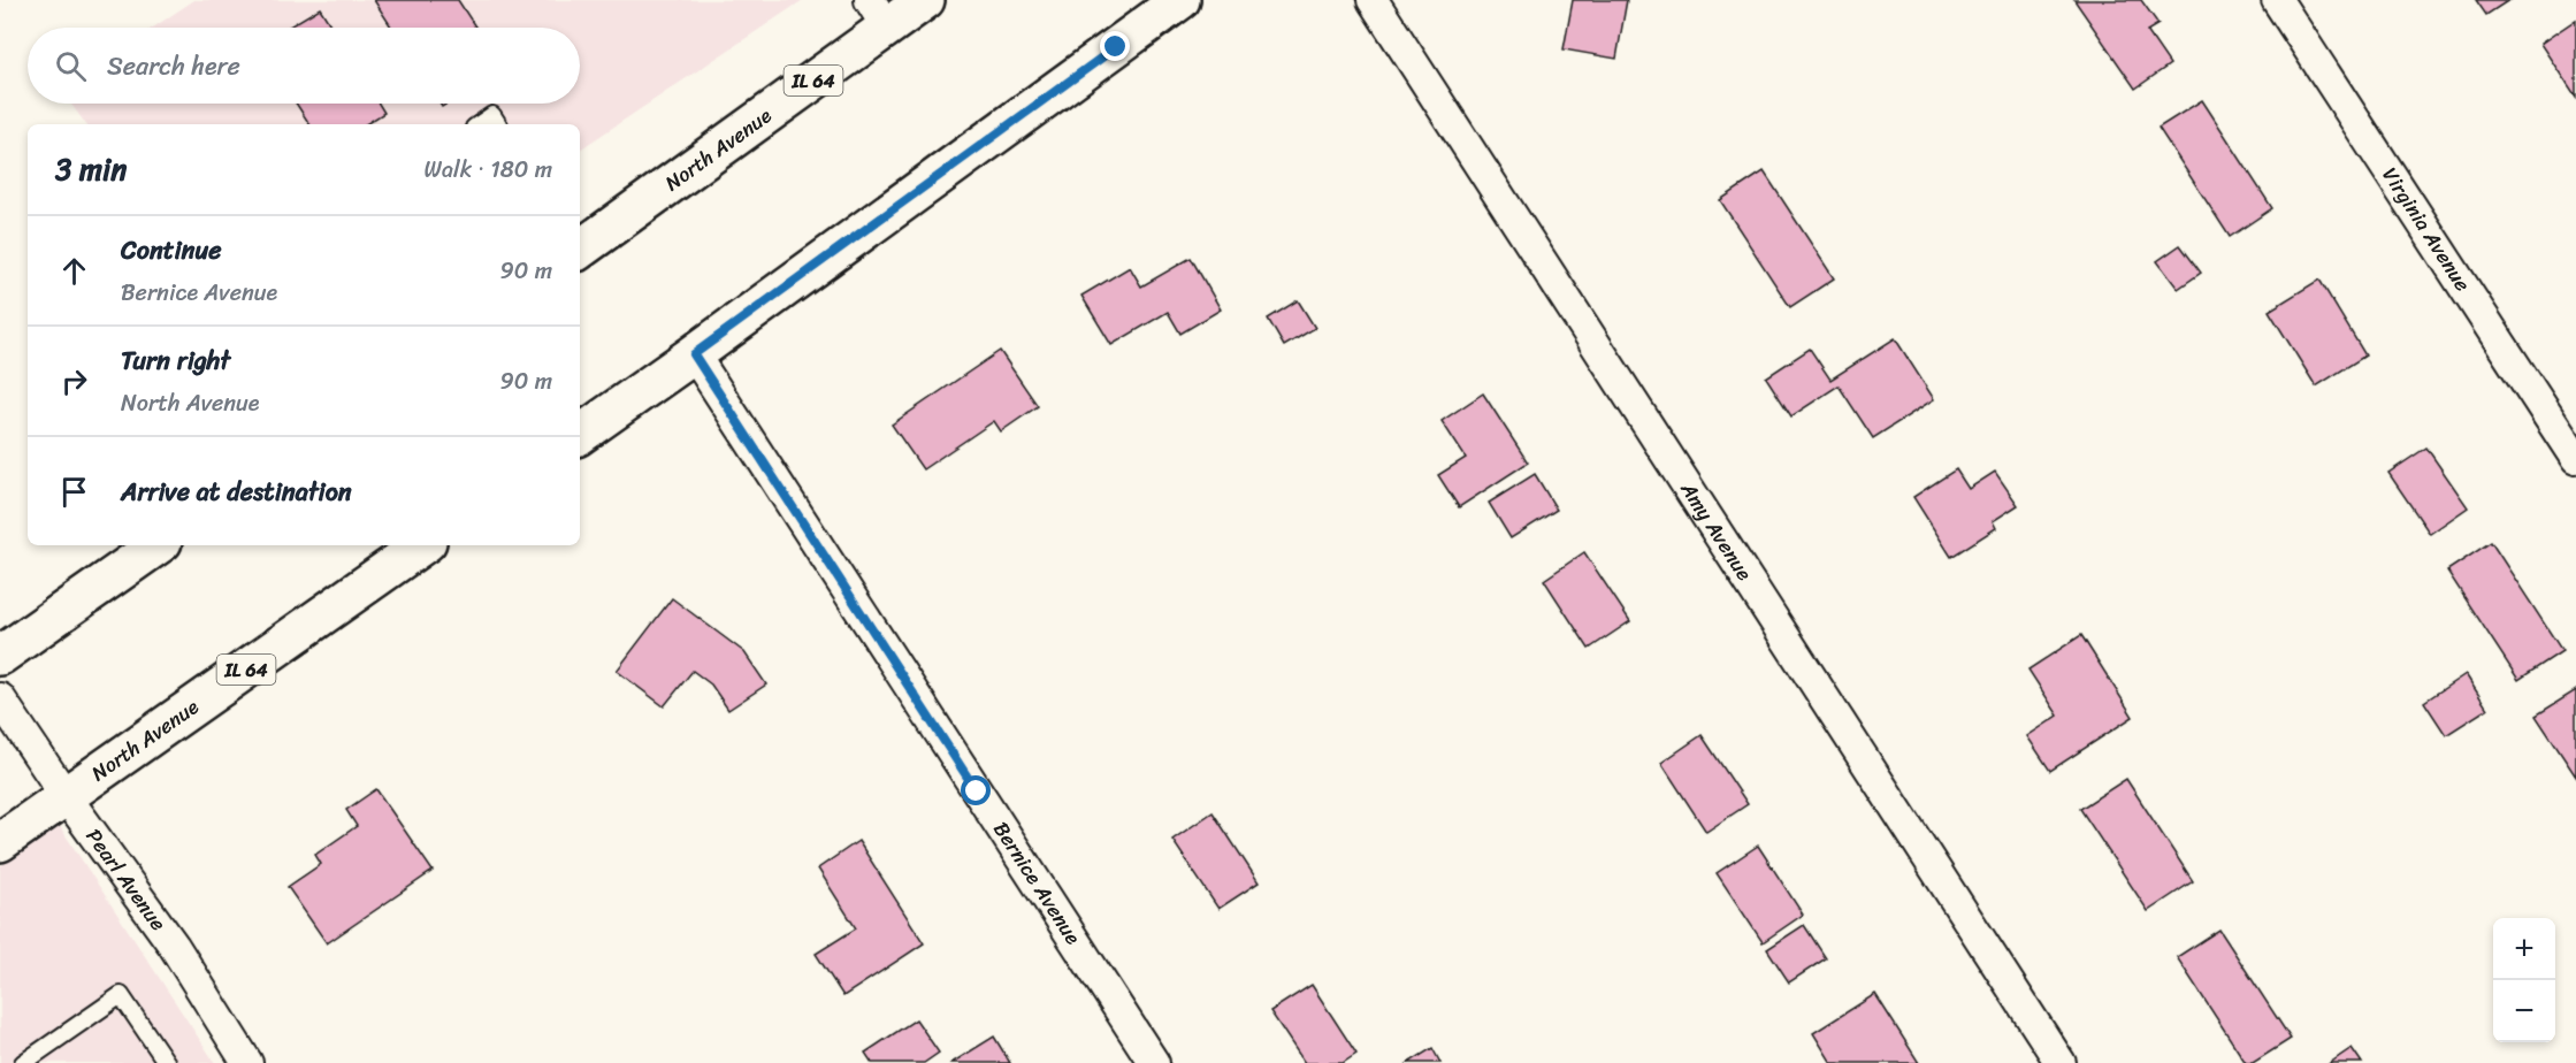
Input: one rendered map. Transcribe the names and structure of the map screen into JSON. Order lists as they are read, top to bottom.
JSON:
{
  "streets": {
    "main road": ["IL 64", "North Avenue"],
    "street": [
      "Virginia Avenue",
      "Amy Avenue",
      "Pearl Avenue",
      "Bernice Avenue"
    ]
  },
  "crossings": [
    ["North Avenue", "Pearl Avenue"]
  ],
  "page": {
    "search": "Search here",
    "heading": ["3 min", "Walk · 180 m"],
    "list": [
      ["Continue", "Bernice Avenue", "90 m"],
      ["Turn right", "North Avenue", "90 m"],
      "Arrive at destination"
    ],
    "map_buttons": ["+", "−"]
  }
}
